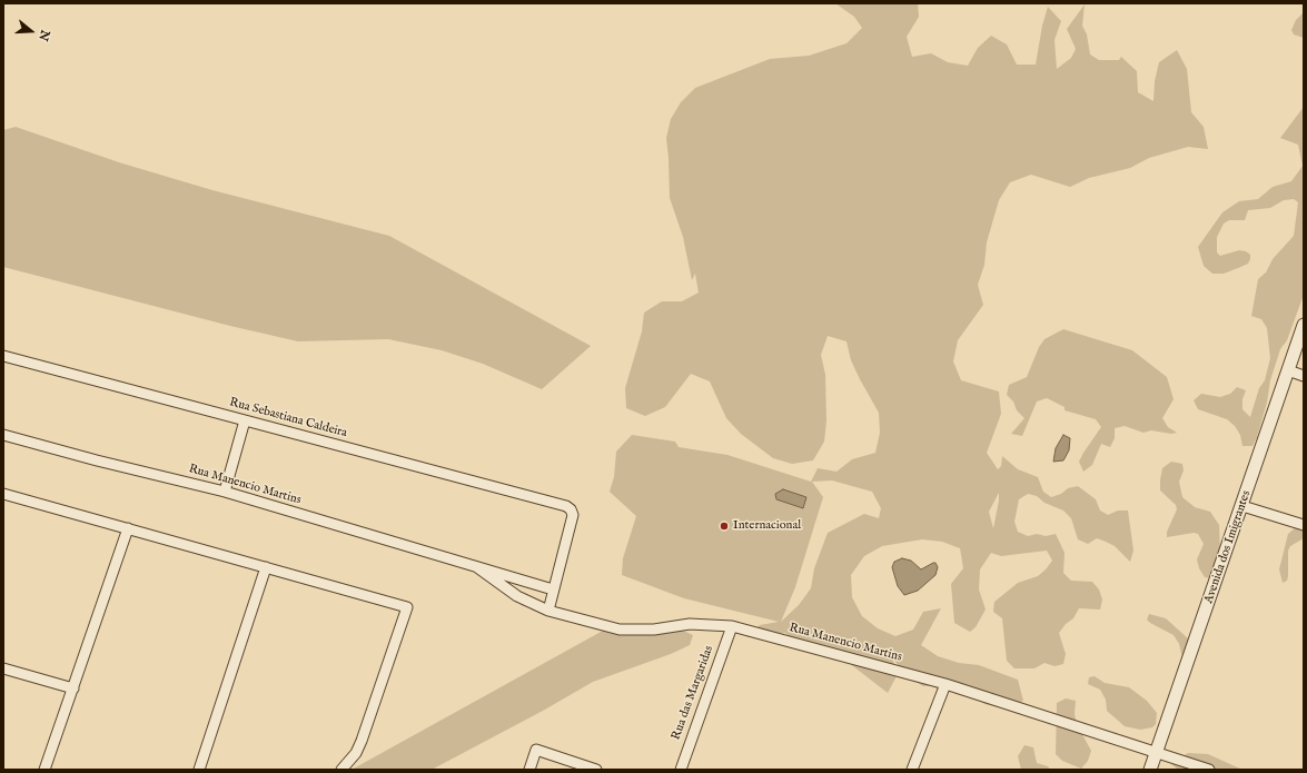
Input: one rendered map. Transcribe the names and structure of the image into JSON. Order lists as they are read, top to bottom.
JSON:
{
  "streets": {
    "street": [
      "Rua Sebastiana Caldeira",
      "Rua Manencio Martins",
      "Avenida dos Imigrantes",
      "Rua das Margaridas"
    ]
  },
  "crossings": [
    ["Rua Sebastiana Caldeira", "Rua Manencio Martins"],
    ["Rua Manencio Martins", "Avenida dos Imigrantes"],
    ["Rua Manencio Martins", "Rua das Margaridas"]
  ],
  "places": ["Internacional"],
  "north": "right"
}
